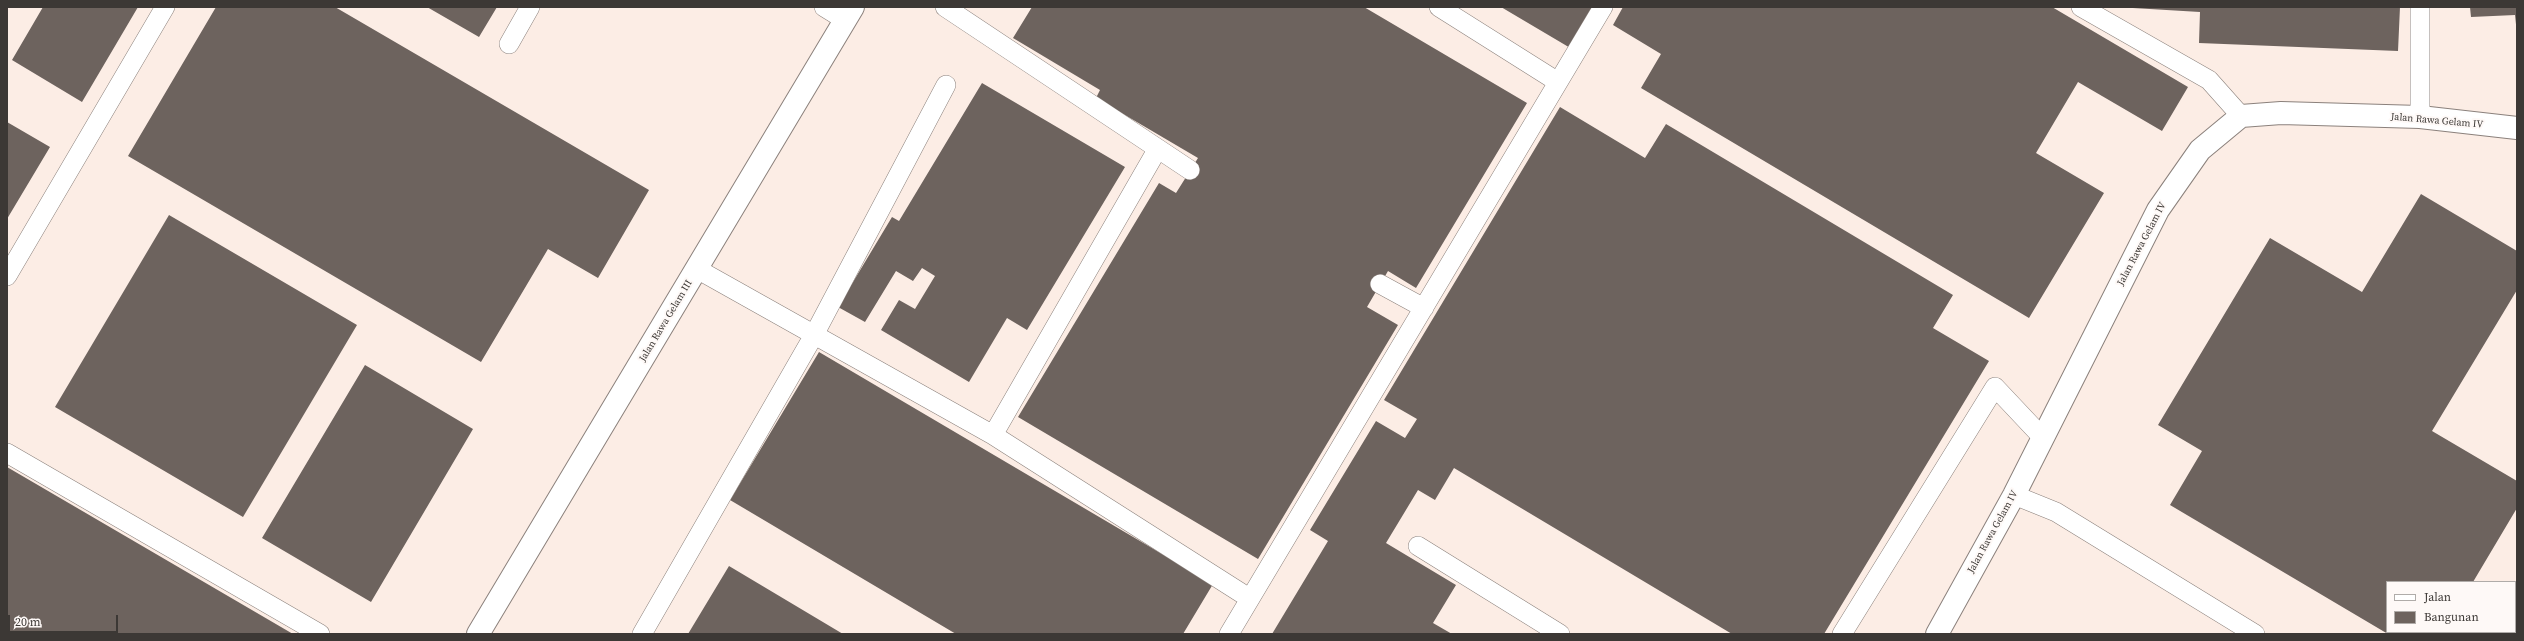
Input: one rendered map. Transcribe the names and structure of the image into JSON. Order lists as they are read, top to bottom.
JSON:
{
  "streets": {
    "street": ["Jalan Rawa Gelam IV", "Jalan Rawa Gelam III"]
  },
  "legend": ["Jalan", "Bangunan"],
  "scale_bar": "20 m"
}
